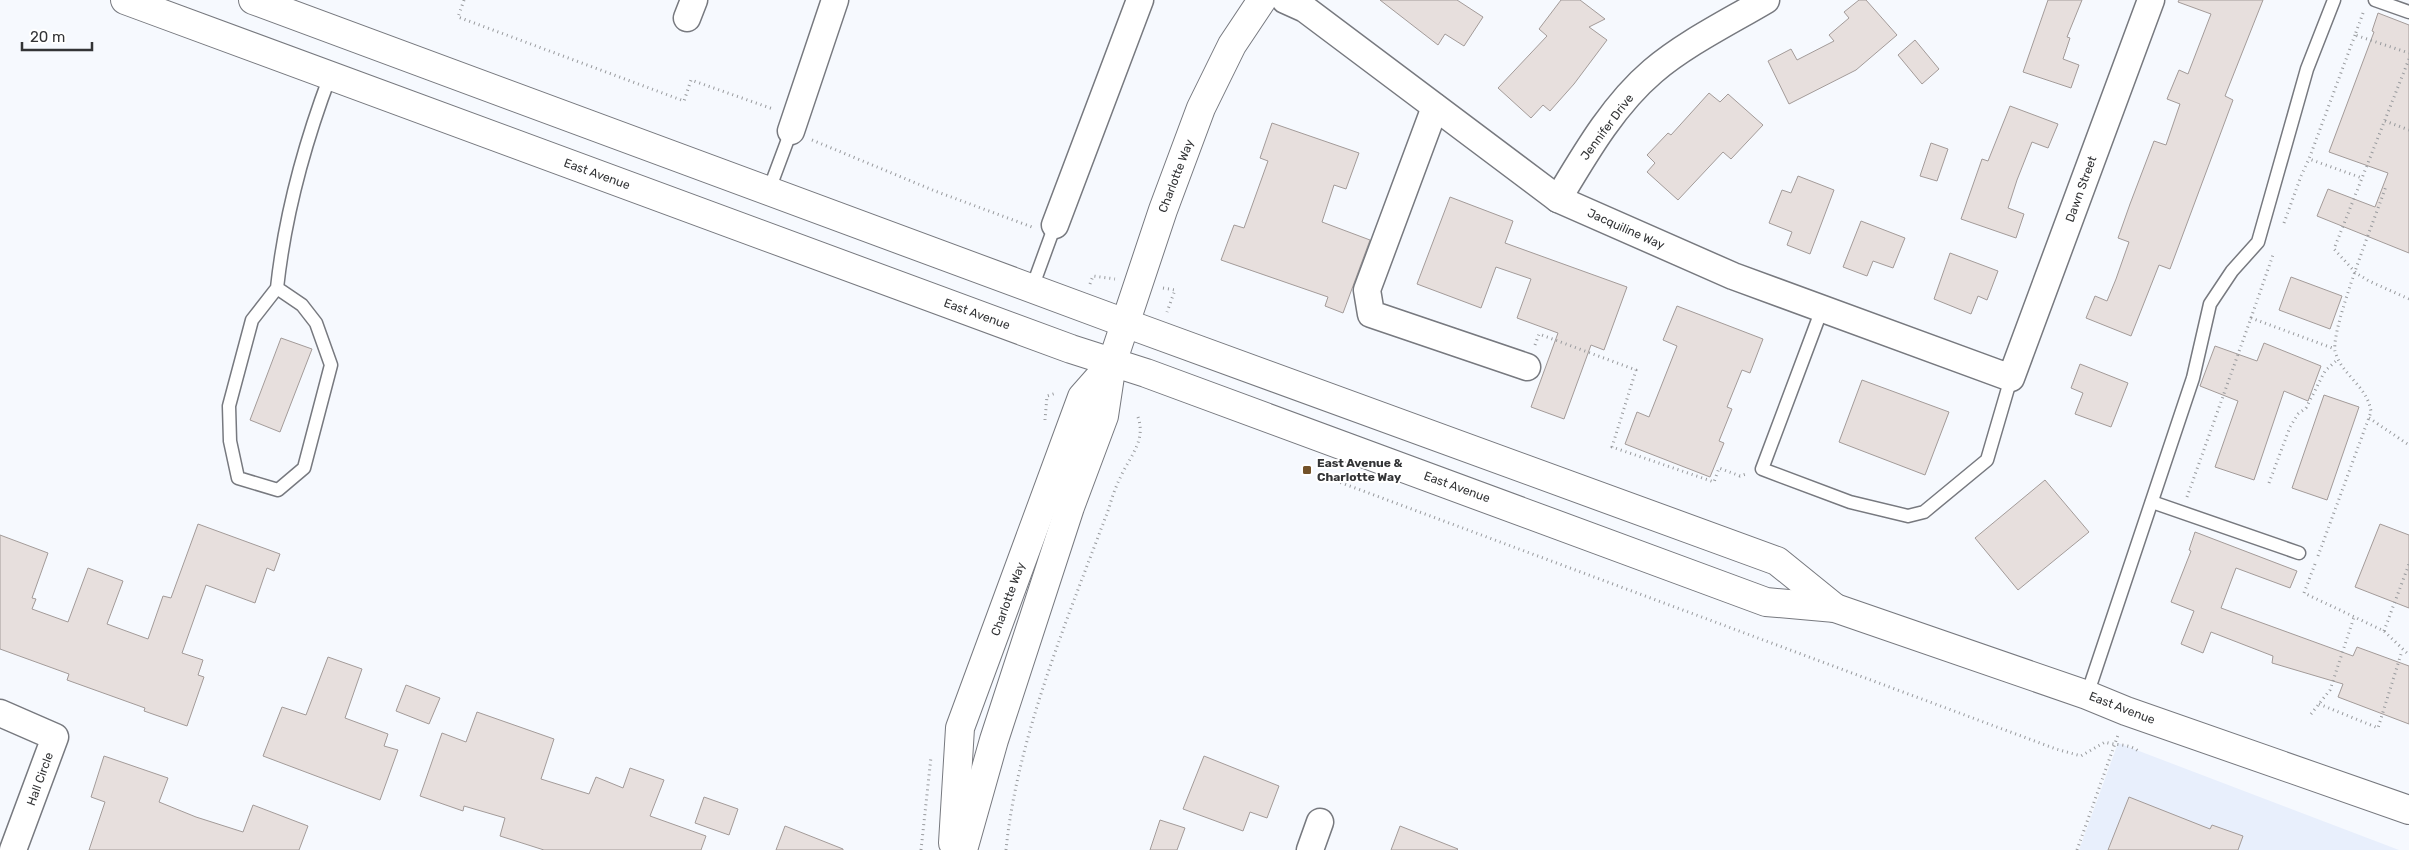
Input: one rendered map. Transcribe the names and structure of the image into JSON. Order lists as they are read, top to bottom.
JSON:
{
  "streets": {
    "main road": ["East Avenue", "Charlotte Way"],
    "street": [
      "Jennifer Drive",
      "Dawn Street",
      "Jacquiline Way",
      "Hall Circle"
    ]
  },
  "crossings": [
    ["Jennifer Drive", "Jacquiline Way"],
    ["East Avenue", "Charlotte Way"],
    ["Dawn Street", "Jacquiline Way"]
  ],
  "places": {
    "transit": ["East Avenue & Charlotte Way"]
  },
  "scale_bar": "20 m"
}
